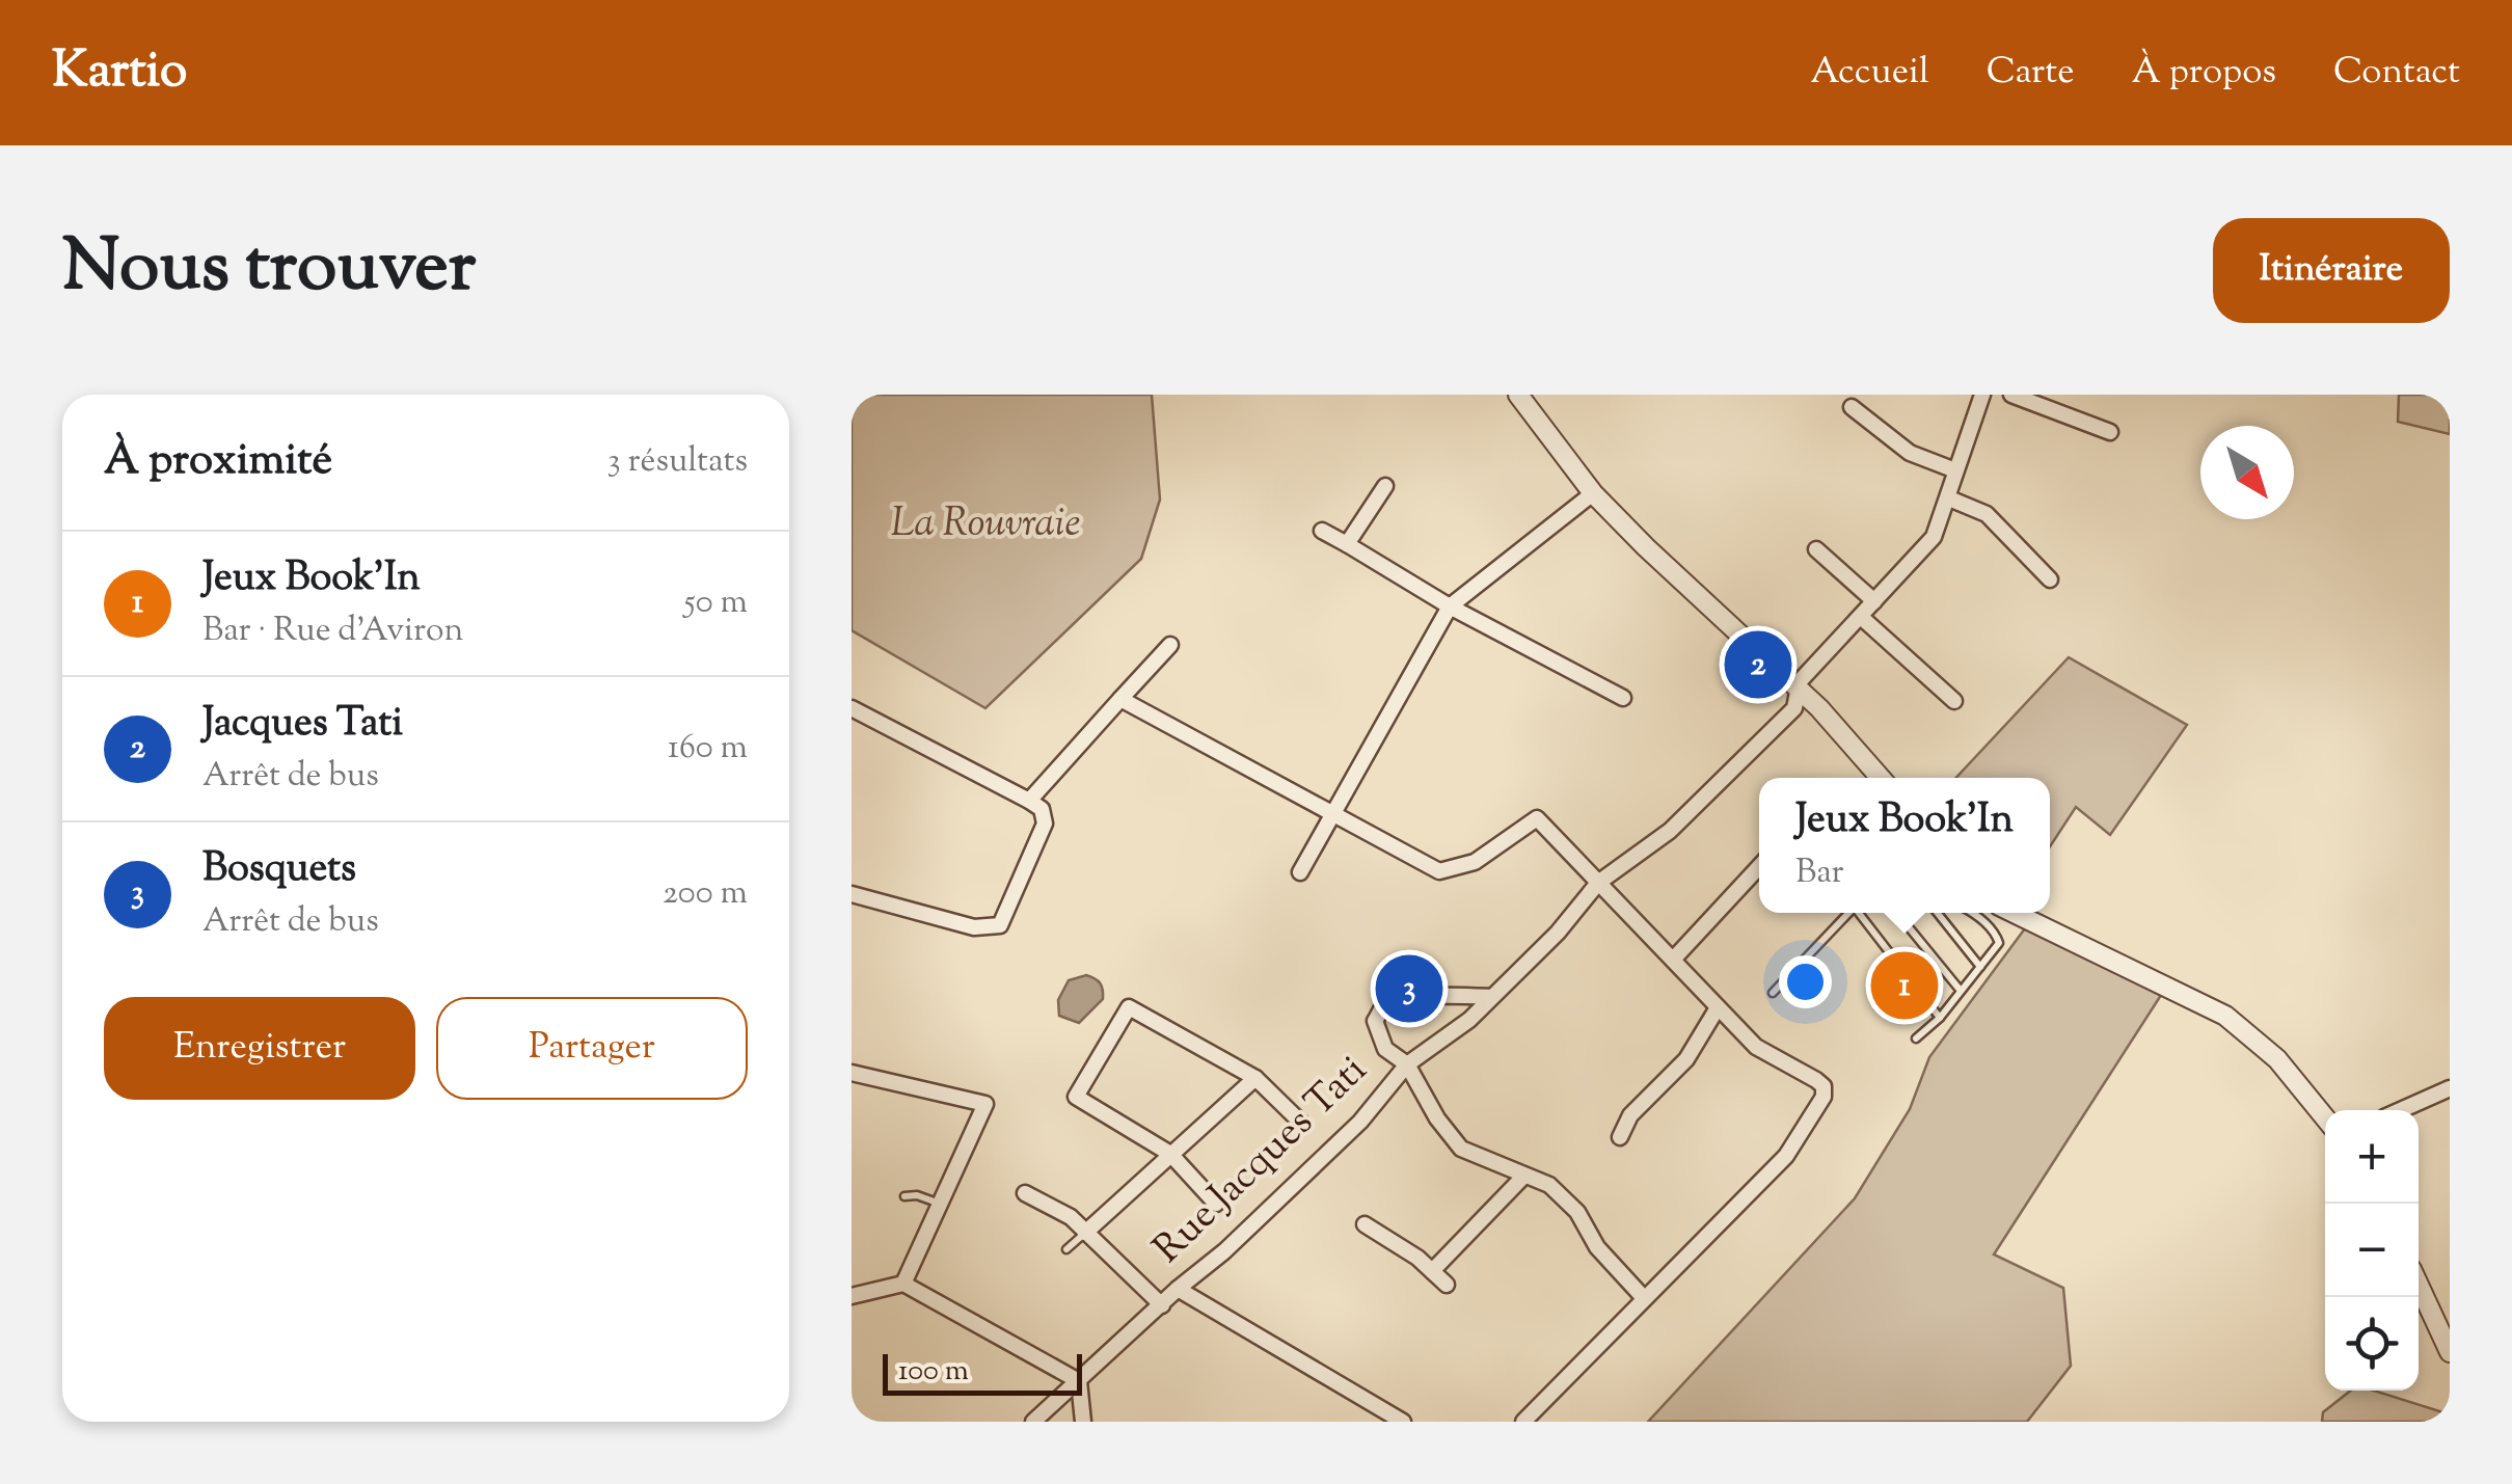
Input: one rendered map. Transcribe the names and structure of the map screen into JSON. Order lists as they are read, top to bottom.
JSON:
{
  "streets": {
    "street": ["Rue Jacques Tati"]
  },
  "parks": ["La Rouvraie"],
  "scale_bar": "100 m",
  "north": "bottom right",
  "page": {
    "header": "Kartio",
    "nav": [
      "Accueil",
      "Carte",
      "À propos",
      "Contact"
    ],
    "title": "Nous trouver",
    "buttons": [
      "Itinéraire",
      ["Enregistrer", "Partager"]
    ],
    "heading": ["À proximité", "3 résultats"],
    "list": [
      {
        "mark": "1",
        "name": "Jeux Book'In",
        "note": "Bar · Rue d'Aviron",
        "value": "50 m"
      },
      {
        "mark": "2",
        "name": "Jacques Tati",
        "note": "Arrêt de bus",
        "value": "160 m"
      },
      {
        "mark": "3",
        "name": "Bosquets",
        "note": "Arrêt de bus",
        "value": "200 m"
      }
    ],
    "pins": ["2", "1", "3"],
    "popup": ["Jeux Book'In", "Bar"],
    "map_buttons": ["+", "−"],
    "scale": "100 m"
  }
}
